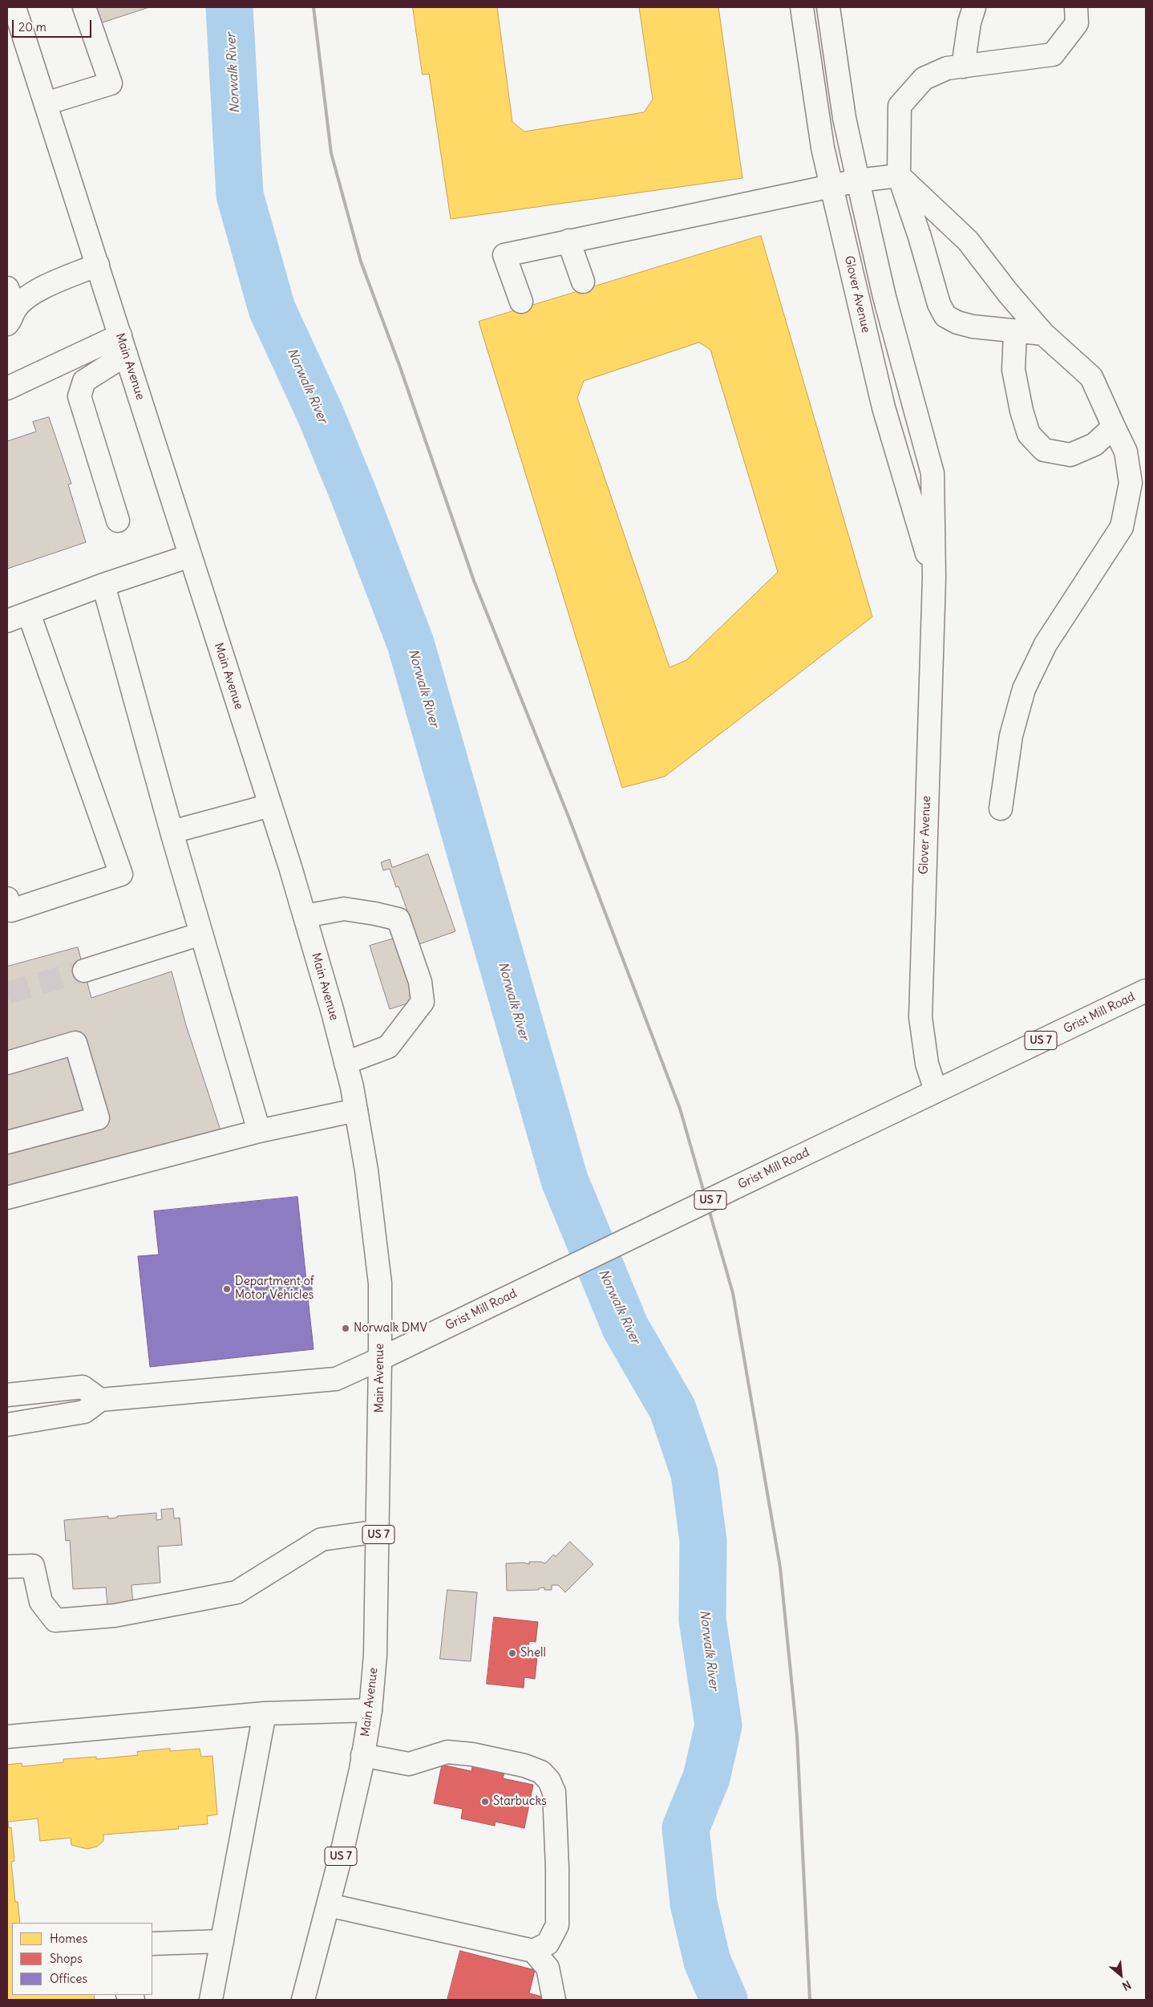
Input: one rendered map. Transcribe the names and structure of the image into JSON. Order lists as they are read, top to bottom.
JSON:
{
  "streets": {
    "main road": [
      "Glover Avenue",
      "Main Avenue",
      "Grist Mill Road",
      "US 7"
    ]
  },
  "crossings": [
    ["Glover Avenue", "Grist Mill Road"],
    ["Main Avenue", "Grist Mill Road"]
  ],
  "water": ["Norwalk River"],
  "places": [
    "Department of Motor Vehicles",
    "Norwalk DMV",
    "Shell",
    "Starbucks"
  ],
  "legend": ["Homes", "Shops", "Offices"],
  "scale_bar": "20 m",
  "north": "bottom right"
}
